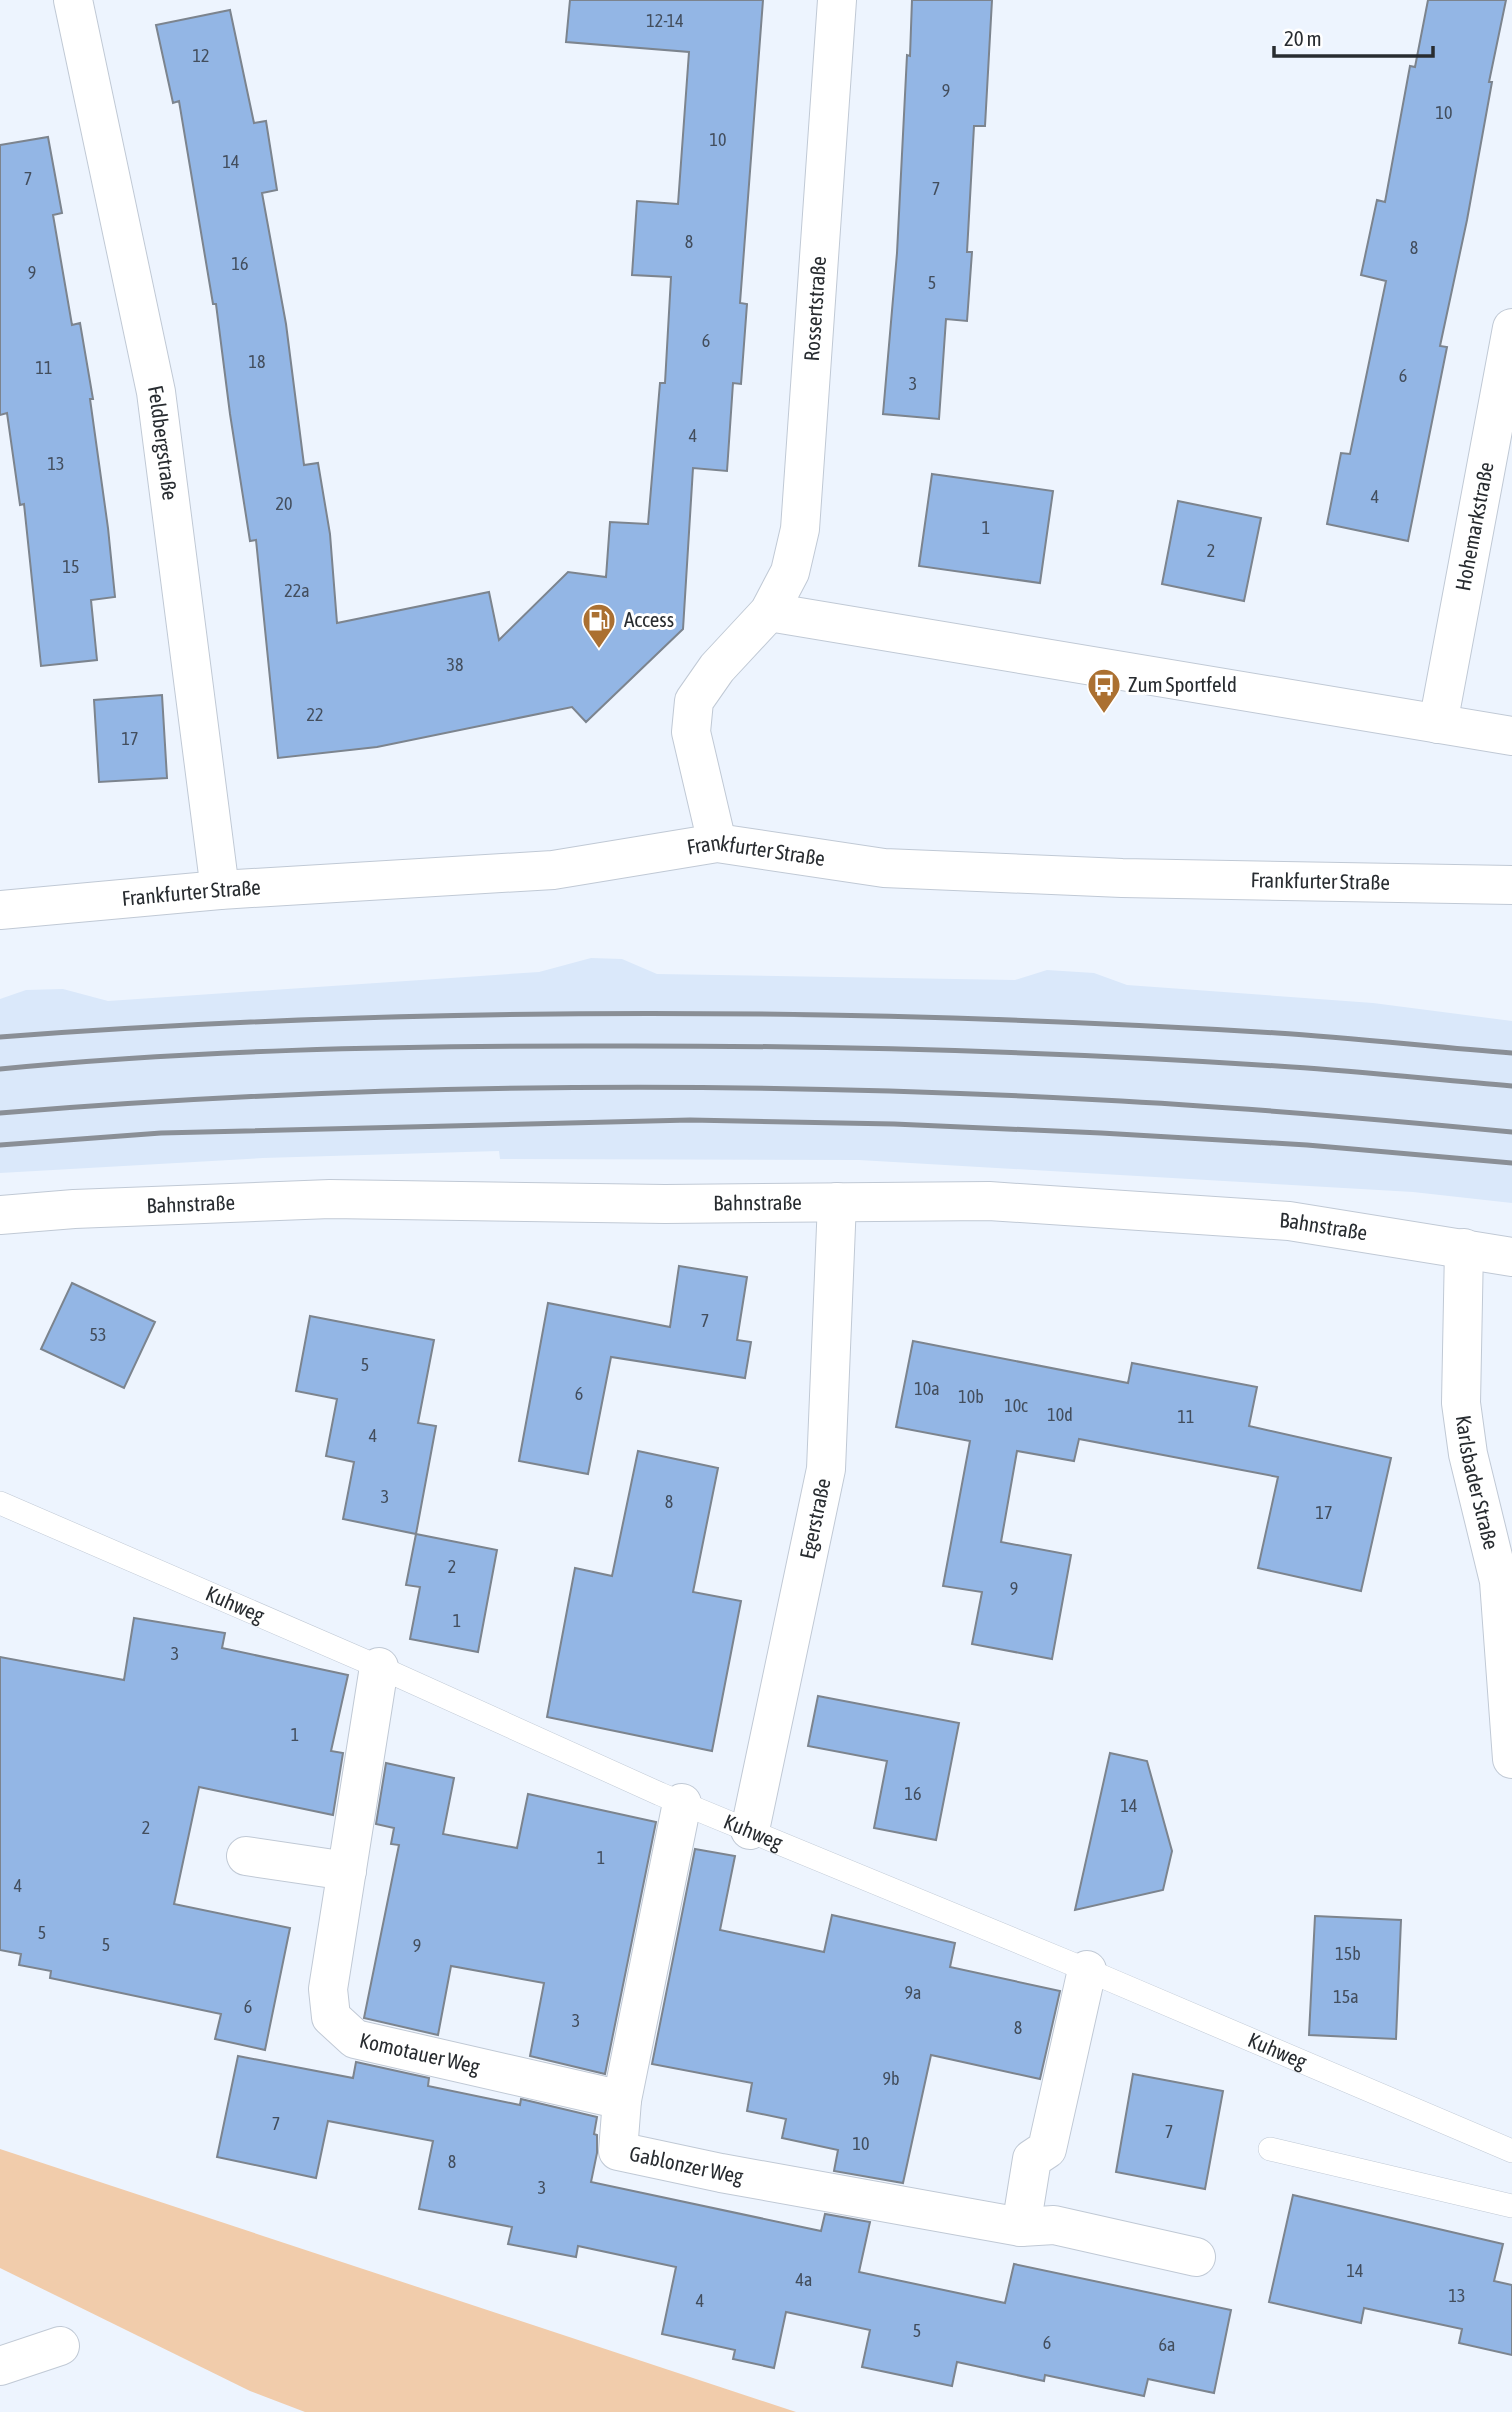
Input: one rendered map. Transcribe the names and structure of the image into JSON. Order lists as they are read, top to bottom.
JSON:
{
  "streets": {
    "street": [
      "Rossertstraße",
      "Feldbergstraße",
      "Hohemarkstraße",
      "Frankfurter Straße",
      "Bahnstraße",
      "Karlsbader Straße",
      "Egerstraße",
      "Komotauer Weg",
      "Gablonzer Weg"
    ],
    "lane": ["Kuhweg"]
  },
  "crossings": [
    ["Feldbergstraße", "Frankfurter Straße"],
    ["Bahnstraße", "Karlsbader Straße"],
    ["Bahnstraße", "Egerstraße"],
    ["Egerstraße", "Kuhweg"],
    ["Kuhweg", "Komotauer Weg"],
    ["Kuhweg", "Gablonzer Weg"],
    ["Komotauer Weg", "Gablonzer Weg"]
  ],
  "places": {
    "fuel station": ["Access"],
    "bus stop": ["Zum Sportfeld"]
  },
  "house_numbers": [
    "12-14",
    "12",
    "9",
    "10",
    "10",
    "14",
    "7",
    "7",
    "8",
    "8",
    "16",
    "9",
    "5",
    "6",
    "18",
    "11",
    "6",
    "3",
    "4",
    "13",
    "4",
    "20",
    "1",
    "2",
    "15",
    "22a",
    "38",
    "22",
    "17",
    "7",
    "53",
    "5",
    "10a",
    "6",
    "10b",
    "10c",
    "10d",
    "11",
    "4",
    "3",
    "8",
    "17",
    "2",
    "9",
    "1",
    "3",
    "1",
    "16",
    "14",
    "2",
    "1",
    "4",
    "5",
    "5",
    "9",
    "15b",
    "9a",
    "15a",
    "6",
    "3",
    "8",
    "9b",
    "7",
    "7",
    "10",
    "8",
    "3",
    "14",
    "4a",
    "13",
    "4",
    "5",
    "6",
    "6a"
  ],
  "scale_bar": "20 m"
}
